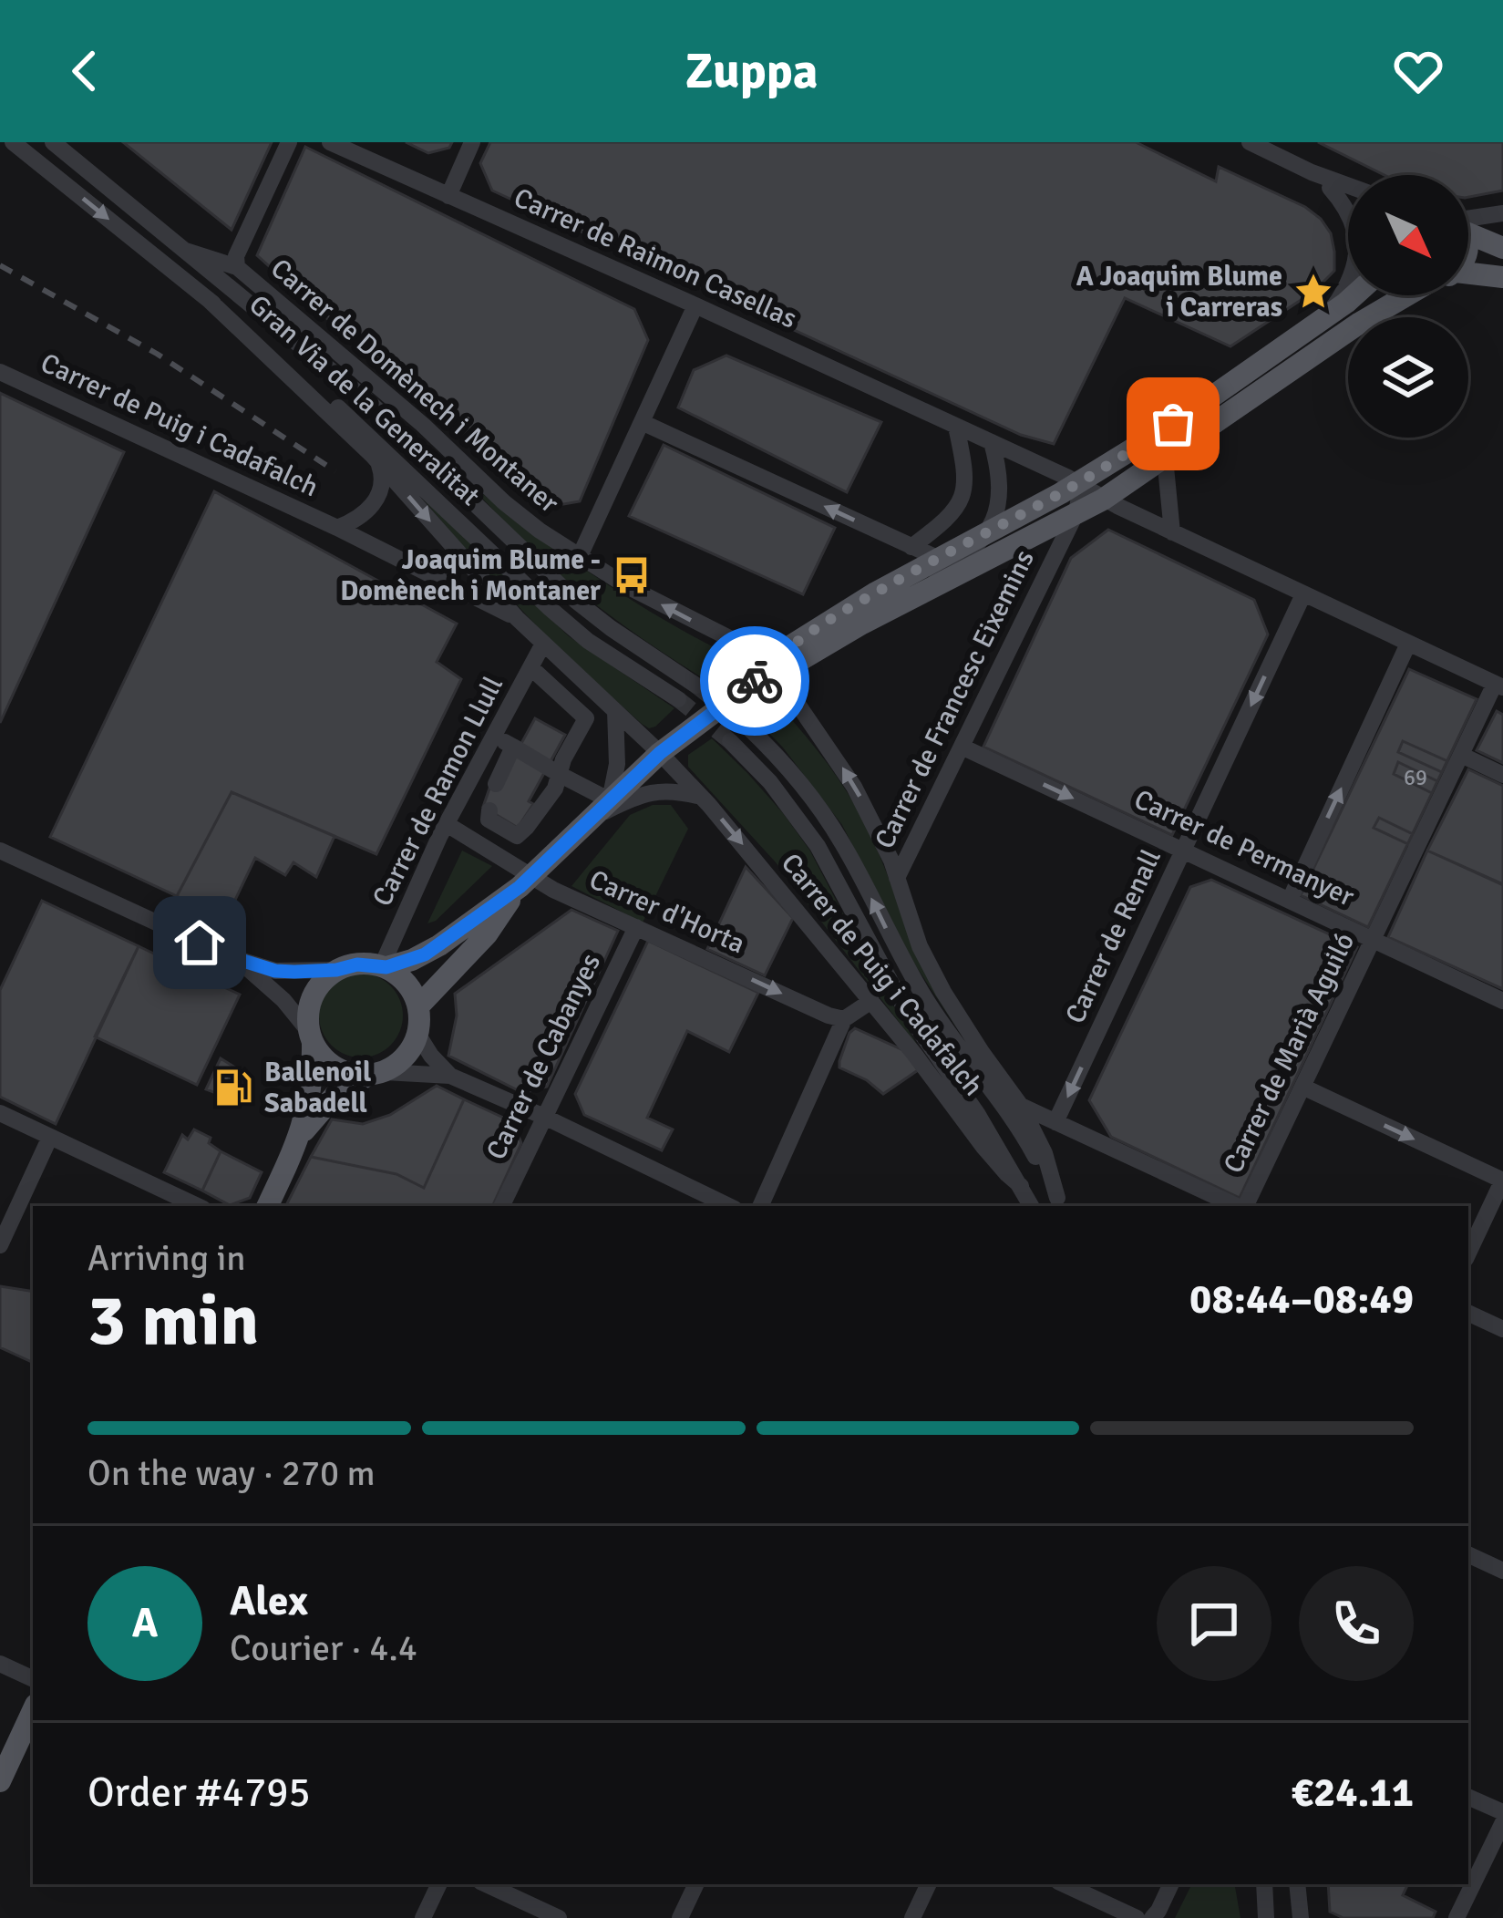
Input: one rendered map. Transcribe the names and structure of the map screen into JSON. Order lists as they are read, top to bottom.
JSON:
{
  "streets": {
    "street": [
      "Carrer de Raimon Casellas",
      "Carrer de Domènech i Montaner",
      "Gran Via de la Generalitat",
      "Carrer de Puig i Cadafalch",
      "Carrer de Francesc Eixemins",
      "Carrer de Ramon Llull",
      "Carrer de Permanyer",
      "Carrer d'Horta",
      "Carrer de Renall",
      "Carrer de Marià Aguiló",
      "Carrer de Cabanyes"
    ]
  },
  "crossings": [
    ["Carrer de Raimon Casellas", "Carrer de Francesc Eixemins"],
    ["Carrer de Raimon Casellas", "Carrer de Renall"],
    ["Carrer de Raimon Casellas", "Carrer de Marià Aguiló"],
    ["Carrer de Domènech i Montaner", "Gran Via de la Generalitat"],
    ["Carrer de Domènech i Montaner", "Carrer de Francesc Eixemins"],
    ["Gran Via de la Generalitat", "Carrer de Puig i Cadafalch"],
    ["Carrer de Puig i Cadafalch", "Carrer de Ramon Llull"],
    ["Carrer de Francesc Eixemins", "Carrer de Permanyer"],
    ["Carrer de Ramon Llull", "Carrer d'Horta"],
    ["Carrer de Permanyer", "Carrer de Renall"],
    ["Carrer de Permanyer", "Carrer de Marià Aguiló"],
    ["Carrer d'Horta", "Carrer de Cabanyes"]
  ],
  "one_way": ["Carrer de Permanyer", "Carrer d'Horta"],
  "places": {
    "place": ["A Joaquim Blume i Carreras"],
    "bus stop": ["Joaquim Blume - Domènech i Montaner"],
    "fuel station": ["Ballenoil Sabadell"]
  },
  "house_numbers": ["69"],
  "north": "bottom right",
  "page": {
    "header": "Zuppa",
    "heading": ["3 min", "Arriving in", "08:44–08:49"],
    "panel": [
      "Alex",
      "Courier · 4.4",
      "Order #4795",
      "€24.11"
    ],
    "bar": "On the way · 270 m",
    "round": "A"
  }
}
